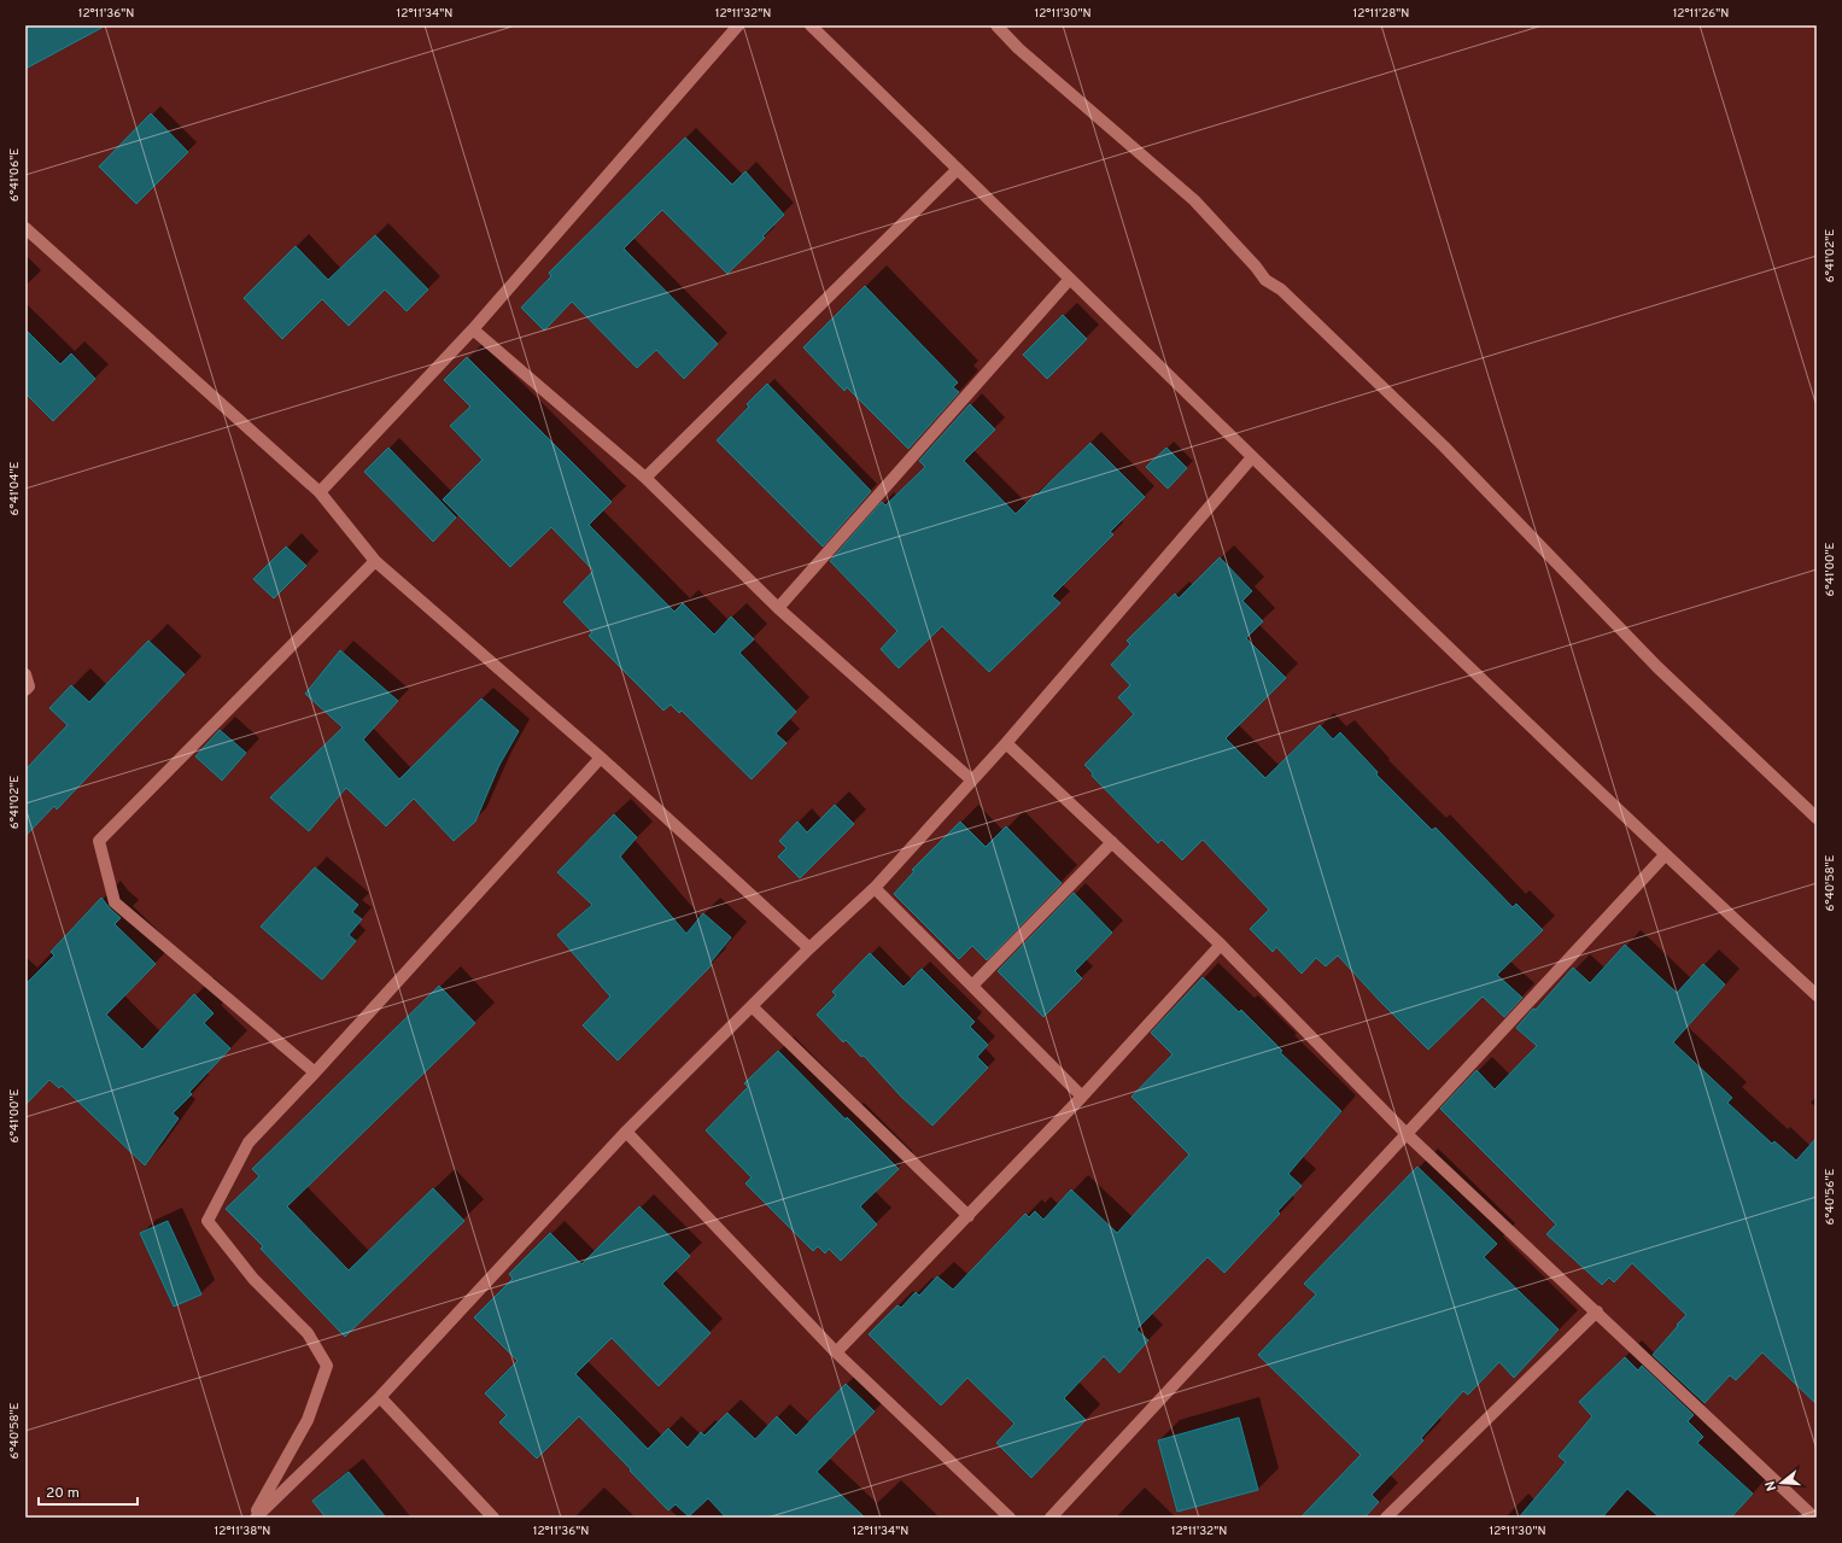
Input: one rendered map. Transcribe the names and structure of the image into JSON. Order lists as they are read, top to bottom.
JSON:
{
  "scale_bar": "20 m",
  "north": "left",
  "coordinates": [
    "12°11'36\"N",
    "12°11'34\"N",
    "12°11'32\"N",
    "12°11'30\"N",
    "12°11'28\"N",
    "12°11'26\"N",
    "6°41'06\"E",
    "6°41'02\"E",
    "6°41'04\"E",
    "6°41'00\"E",
    "6°40'58\"E",
    "6°40'56\"E",
    "12°11'38\"N"
  ]
}
